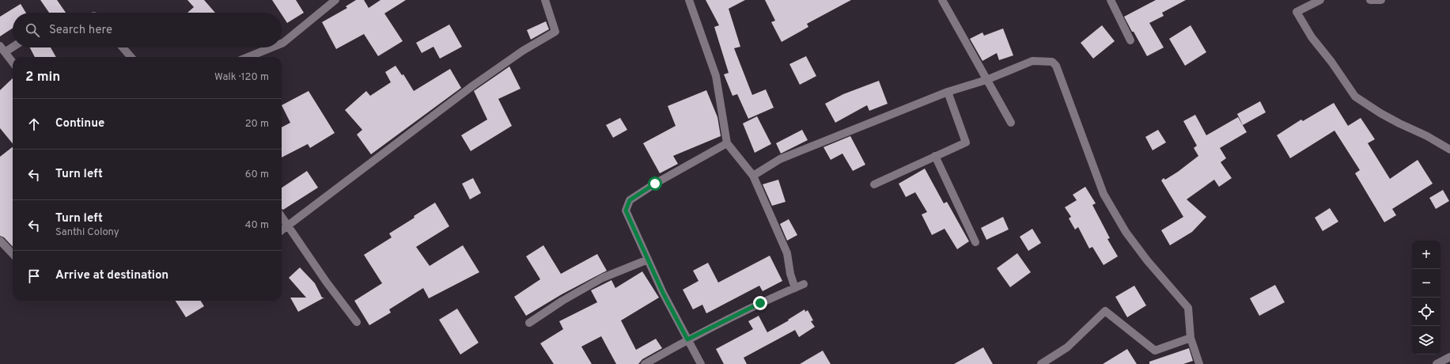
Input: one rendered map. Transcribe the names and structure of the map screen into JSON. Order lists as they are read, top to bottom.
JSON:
{
  "page": {
    "search": "Search here",
    "heading": ["2 min", "Walk · 120 m"],
    "list": [
      ["Continue", "20 m"],
      ["Turn left", "60 m"],
      ["Turn left", "Santhi Colony", "40 m"],
      "Arrive at destination"
    ],
    "map_buttons": ["+", "−"]
  }
}
